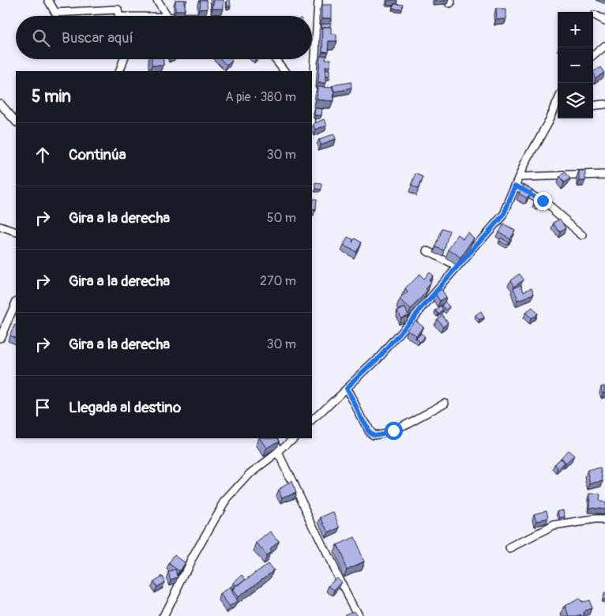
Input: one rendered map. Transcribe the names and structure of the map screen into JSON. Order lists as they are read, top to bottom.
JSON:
{
  "page": {
    "map_buttons": ["+", "−"],
    "search": "Buscar aquí",
    "heading": ["5 min", "A pie · 380 m"],
    "list": [
      ["Continúa", "30 m"],
      ["Gira a la derecha", "50 m"],
      ["Gira a la derecha", "270 m"],
      ["Gira a la derecha", "30 m"],
      "Llegada al destino"
    ]
  }
}
